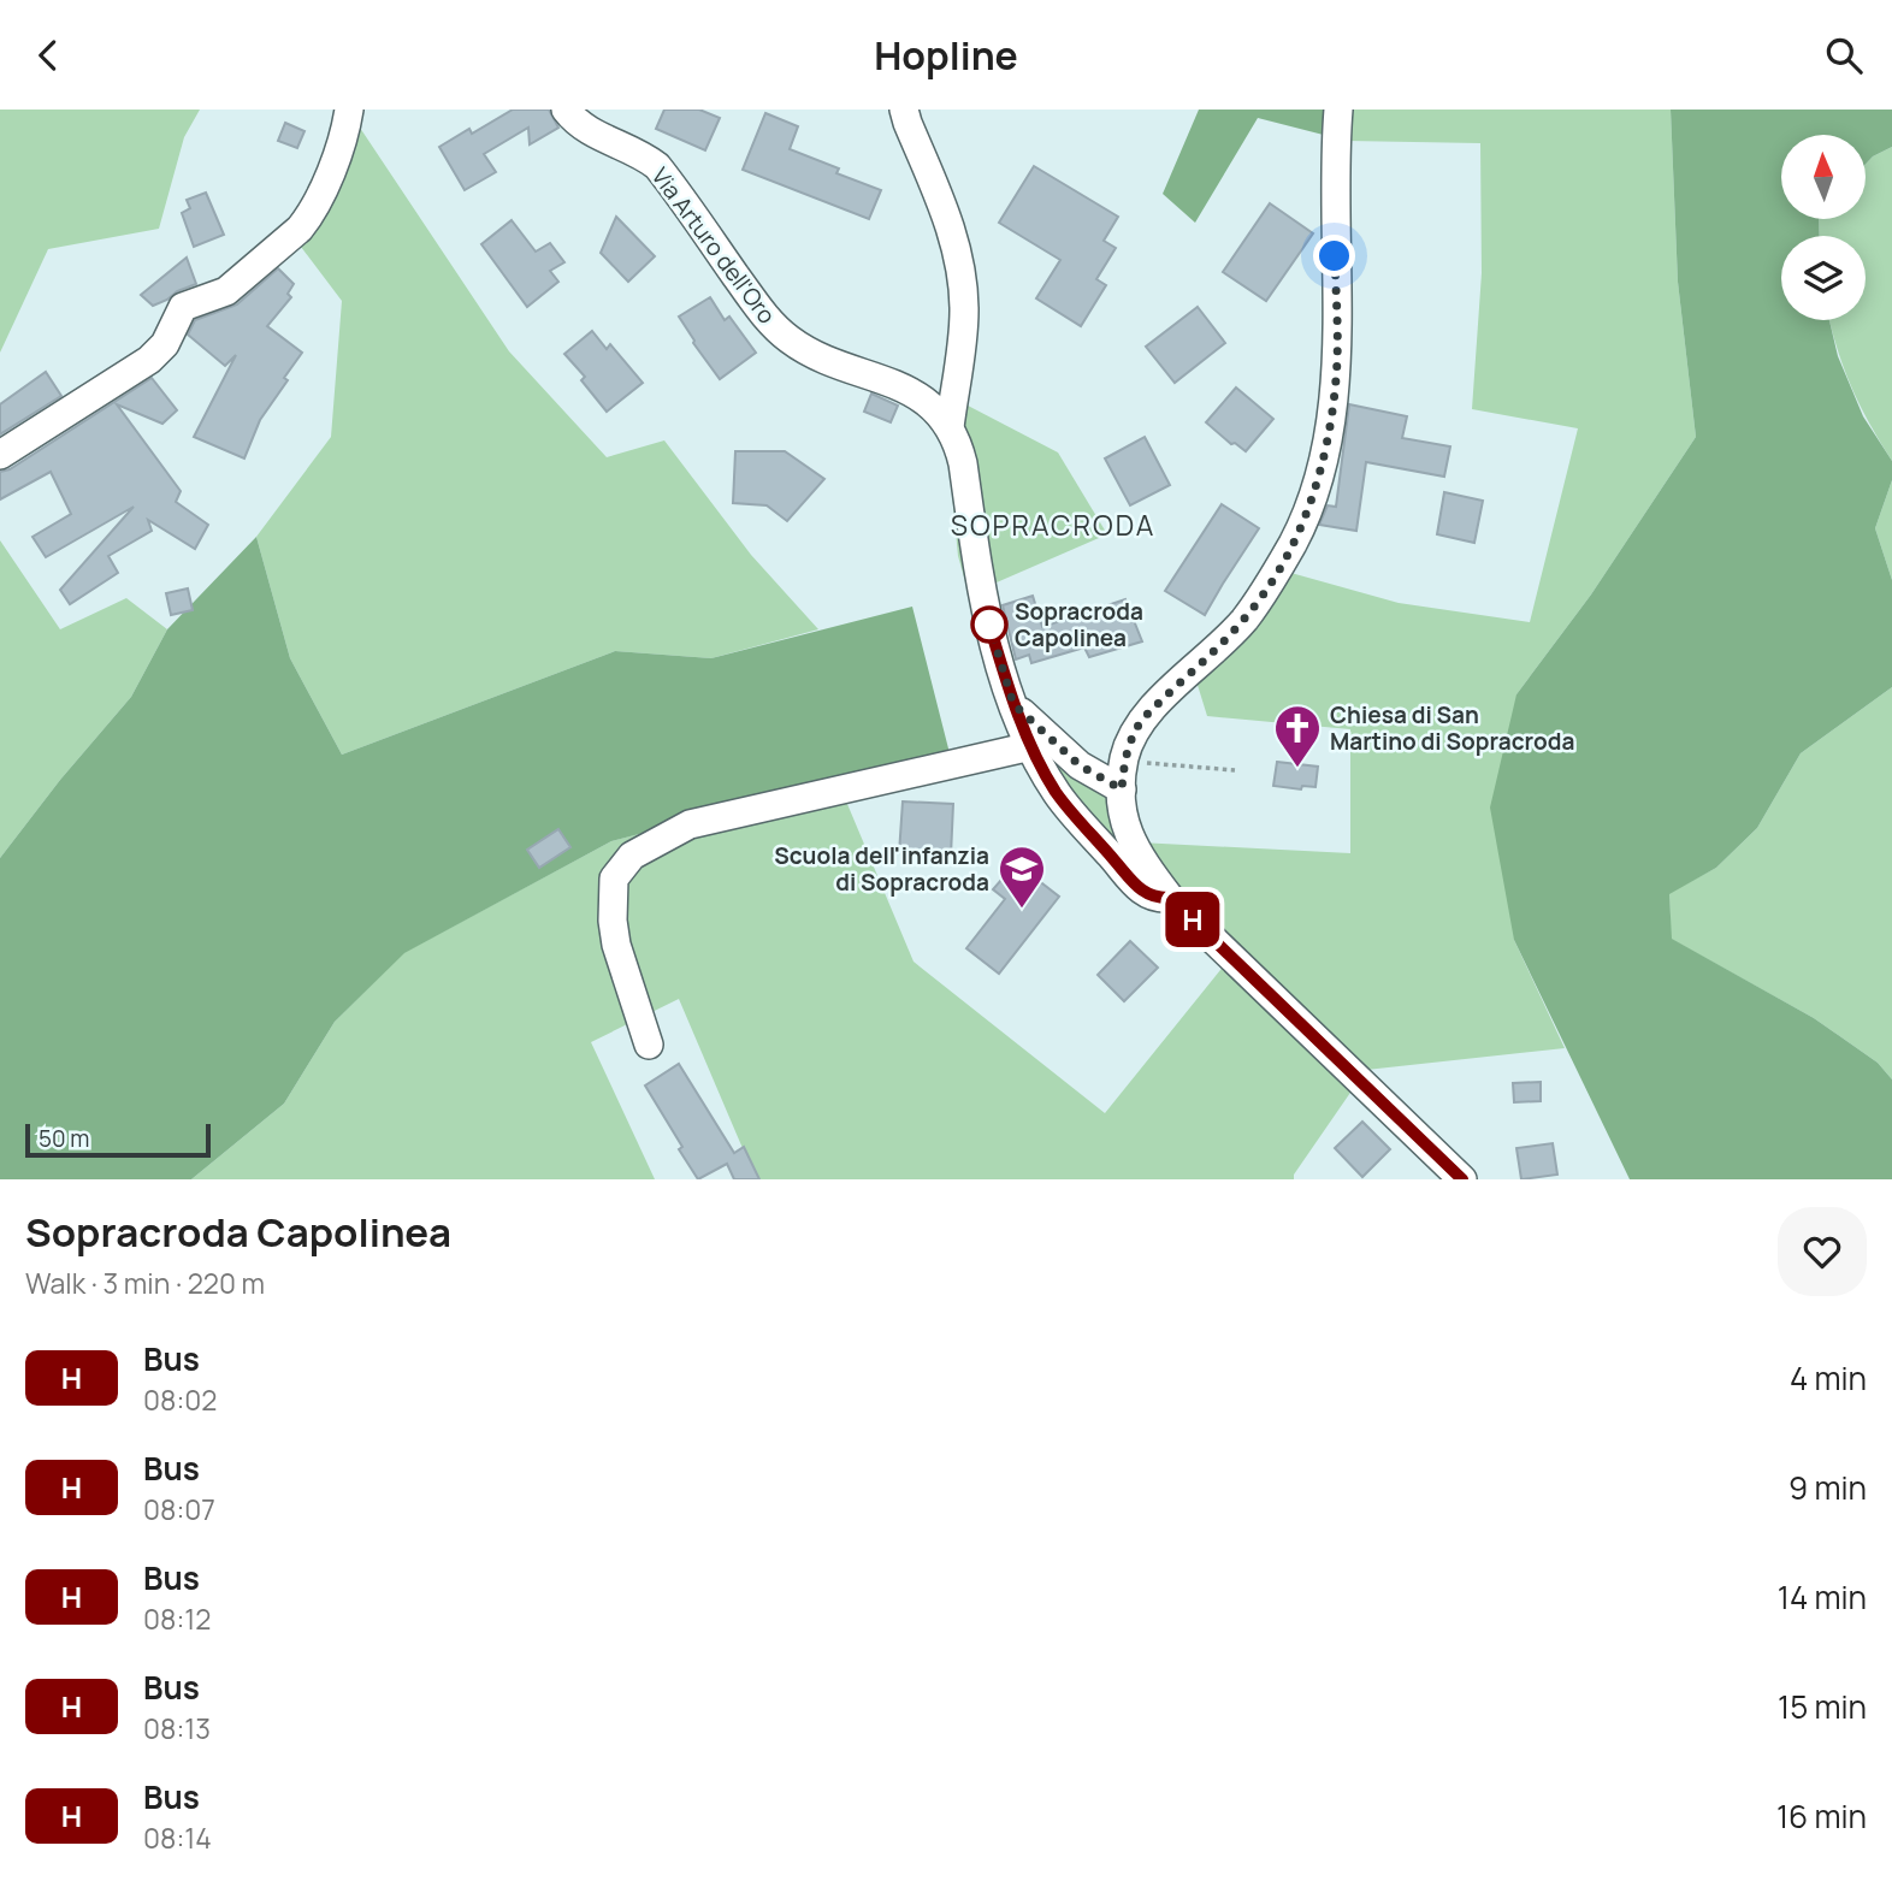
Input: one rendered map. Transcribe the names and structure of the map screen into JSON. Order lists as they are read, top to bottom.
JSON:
{
  "streets": {
    "street": ["Via Arturo dell'Oro"]
  },
  "districts": ["SOPRACRODA"],
  "places": {
    "other": ["Sopracroda Capolinea"],
    "church": ["Chiesa di San Martino di Sopracroda"],
    "school or university": ["Scuola dell'infanzia di Sopracroda"]
  },
  "lines": ["bus line H"],
  "scale_bar": "50 m",
  "north": "top",
  "page": {
    "header": "Hopline",
    "on_map": "H",
    "scale": "50 m",
    "heading": ["Sopracroda Capolinea", "Walk · 3 min · 220 m"],
    "list": [
      {
        "mark": "H",
        "name": "Bus",
        "note": "08:02",
        "value": "4 min"
      },
      {
        "mark": "H",
        "name": "Bus",
        "note": "08:07",
        "value": "9 min"
      },
      {
        "mark": "H",
        "name": "Bus",
        "note": "08:12",
        "value": "14 min"
      },
      {
        "mark": "H",
        "name": "Bus",
        "note": "08:13",
        "value": "15 min"
      },
      {
        "mark": "H",
        "name": "Bus",
        "note": "08:14",
        "value": "16 min"
      }
    ]
  }
}
